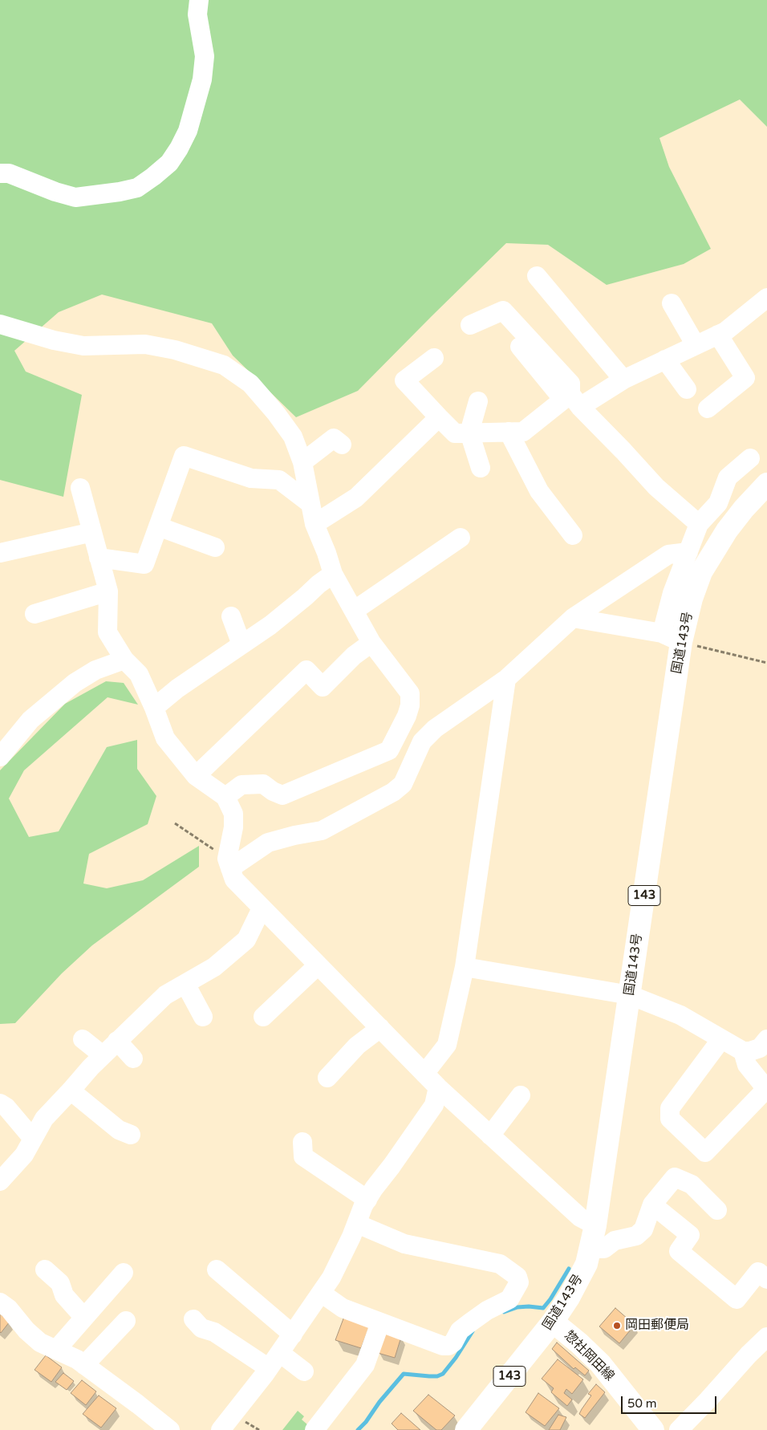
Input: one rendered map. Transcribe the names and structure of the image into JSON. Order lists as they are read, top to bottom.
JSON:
{
  "streets": {
    "main road": ["国道143号", "143", "惣社岡田線"]
  },
  "crossings": [
    ["国道143号", "惣社岡田線"]
  ],
  "places": ["岡田郵便局"],
  "scale_bar": "50 m"
}
